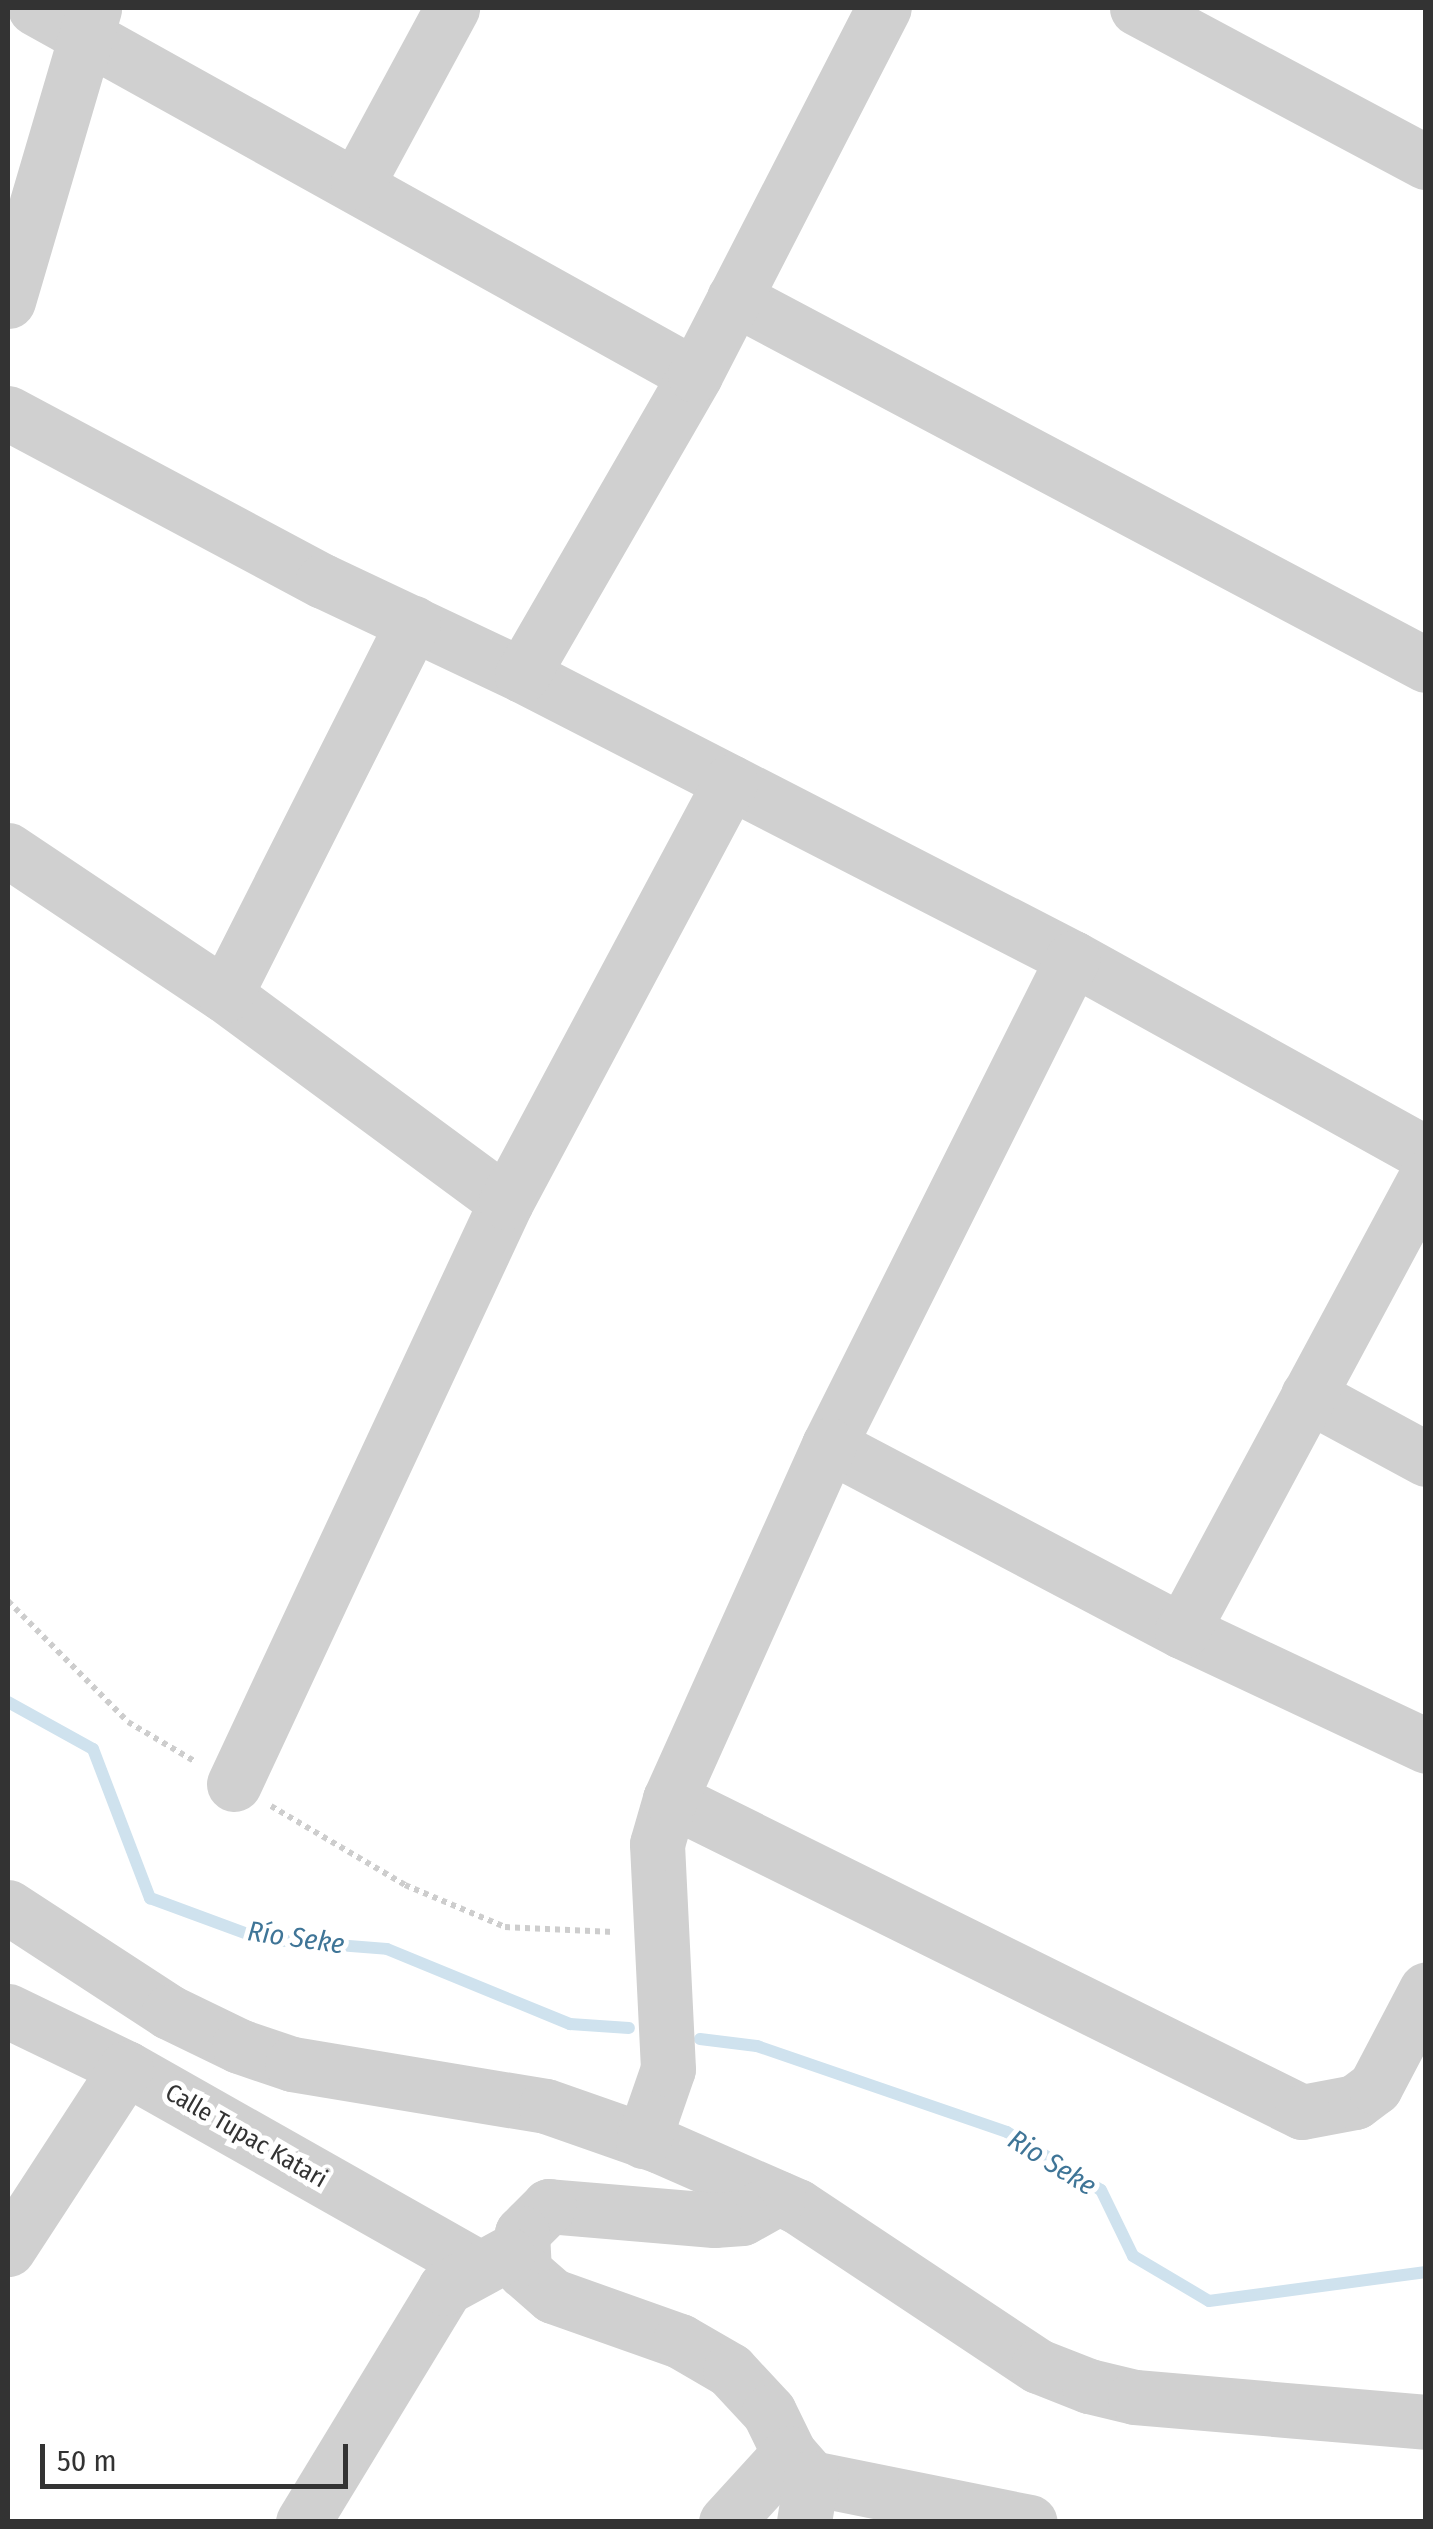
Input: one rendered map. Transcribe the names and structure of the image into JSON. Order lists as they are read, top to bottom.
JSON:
{
  "streets": {
    "street": ["Calle Tupac Katari"]
  },
  "water": ["Río Seke", "Rio Seke"],
  "scale_bar": "50 m"
}
